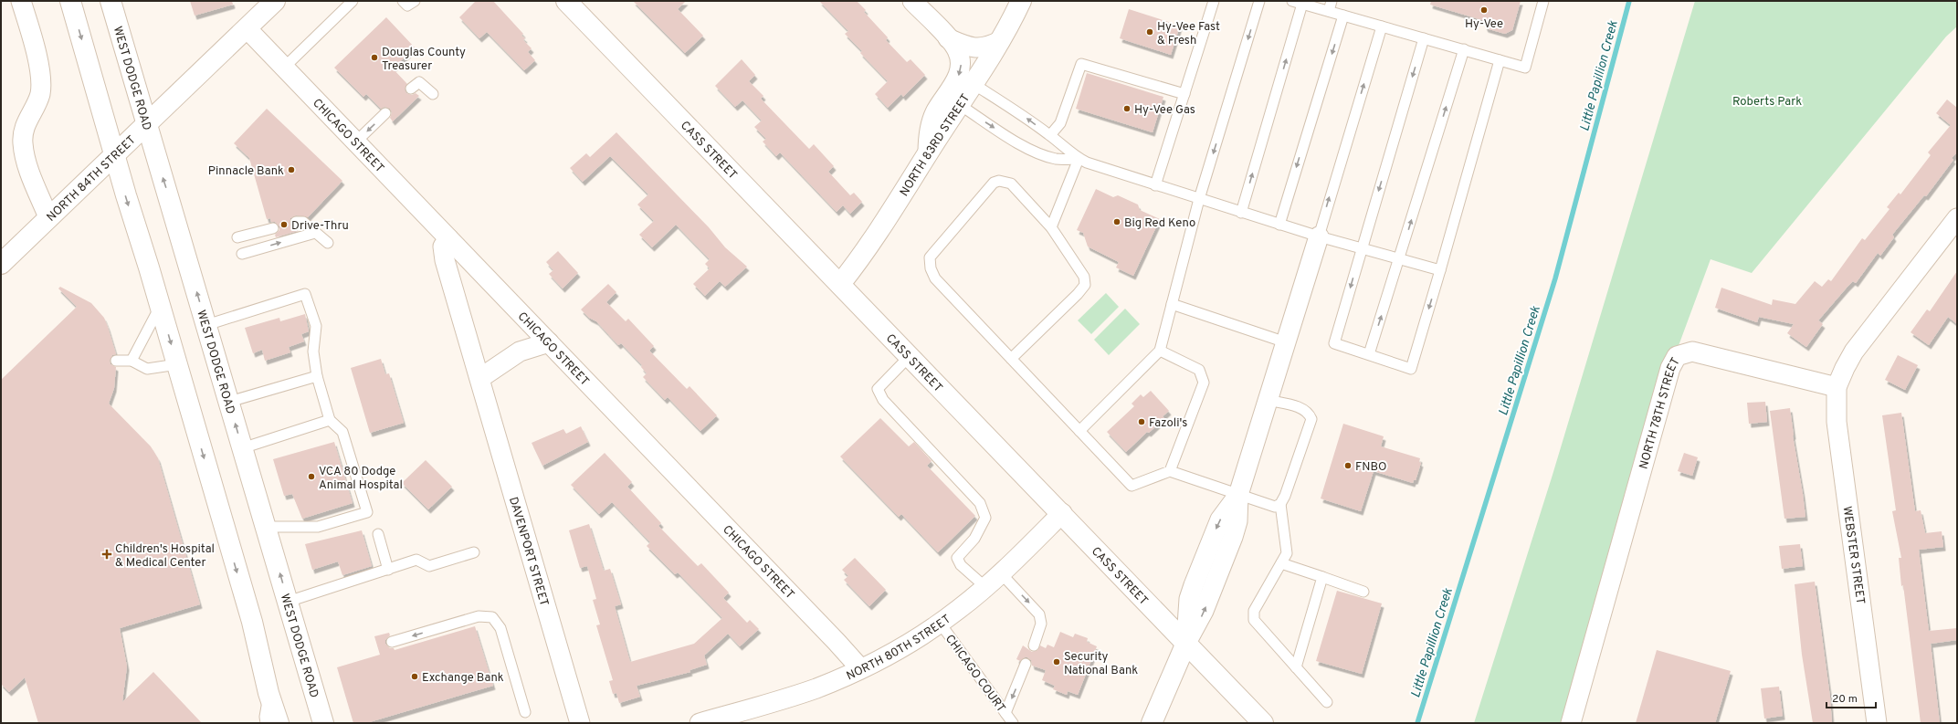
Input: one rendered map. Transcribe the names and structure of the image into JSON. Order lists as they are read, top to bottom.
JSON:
{
  "streets": {
    "main road": [
      "WEST DODGE ROAD",
      "NORTH 83RD STREET",
      "CASS STREET",
      "NORTH 84TH STREET"
    ],
    "street": [
      "CHICAGO STREET",
      "NORTH 78TH STREET",
      "DAVENPORT STREET",
      "WEBSTER STREET",
      "NORTH 80TH STREET"
    ],
    "lane": ["CHICAGO COURT"]
  },
  "crossings": [
    ["WEST DODGE ROAD", "NORTH 84TH STREET"],
    ["CHICAGO STREET", "NORTH 84TH STREET"],
    ["CHICAGO STREET", "DAVENPORT STREET"],
    ["CHICAGO STREET", "NORTH 80TH STREET"],
    ["NORTH 83RD STREET", "CASS STREET"],
    ["CASS STREET", "NORTH 80TH STREET"],
    ["NORTH 78TH STREET", "WEBSTER STREET"],
    ["NORTH 80TH STREET", "CHICAGO COURT"]
  ],
  "water": ["Little Papillion Creek"],
  "parks": ["Roberts Park"],
  "places": {
    "other": [
      "Hy-Vee",
      "Hy-Vee Fast & Fresh",
      "Douglas County Treasurer",
      "Hy-Vee Gas",
      "Pinnacle Bank",
      "Big Red Keno",
      "Drive-Thru",
      "Fazoli's",
      "FNBO",
      "VCA 80 Dodge Animal Hospital",
      "Security National Bank",
      "Exchange Bank"
    ],
    "health": ["Children's Hospital & Medical Center"]
  },
  "scale_bar": "20 m"
}
